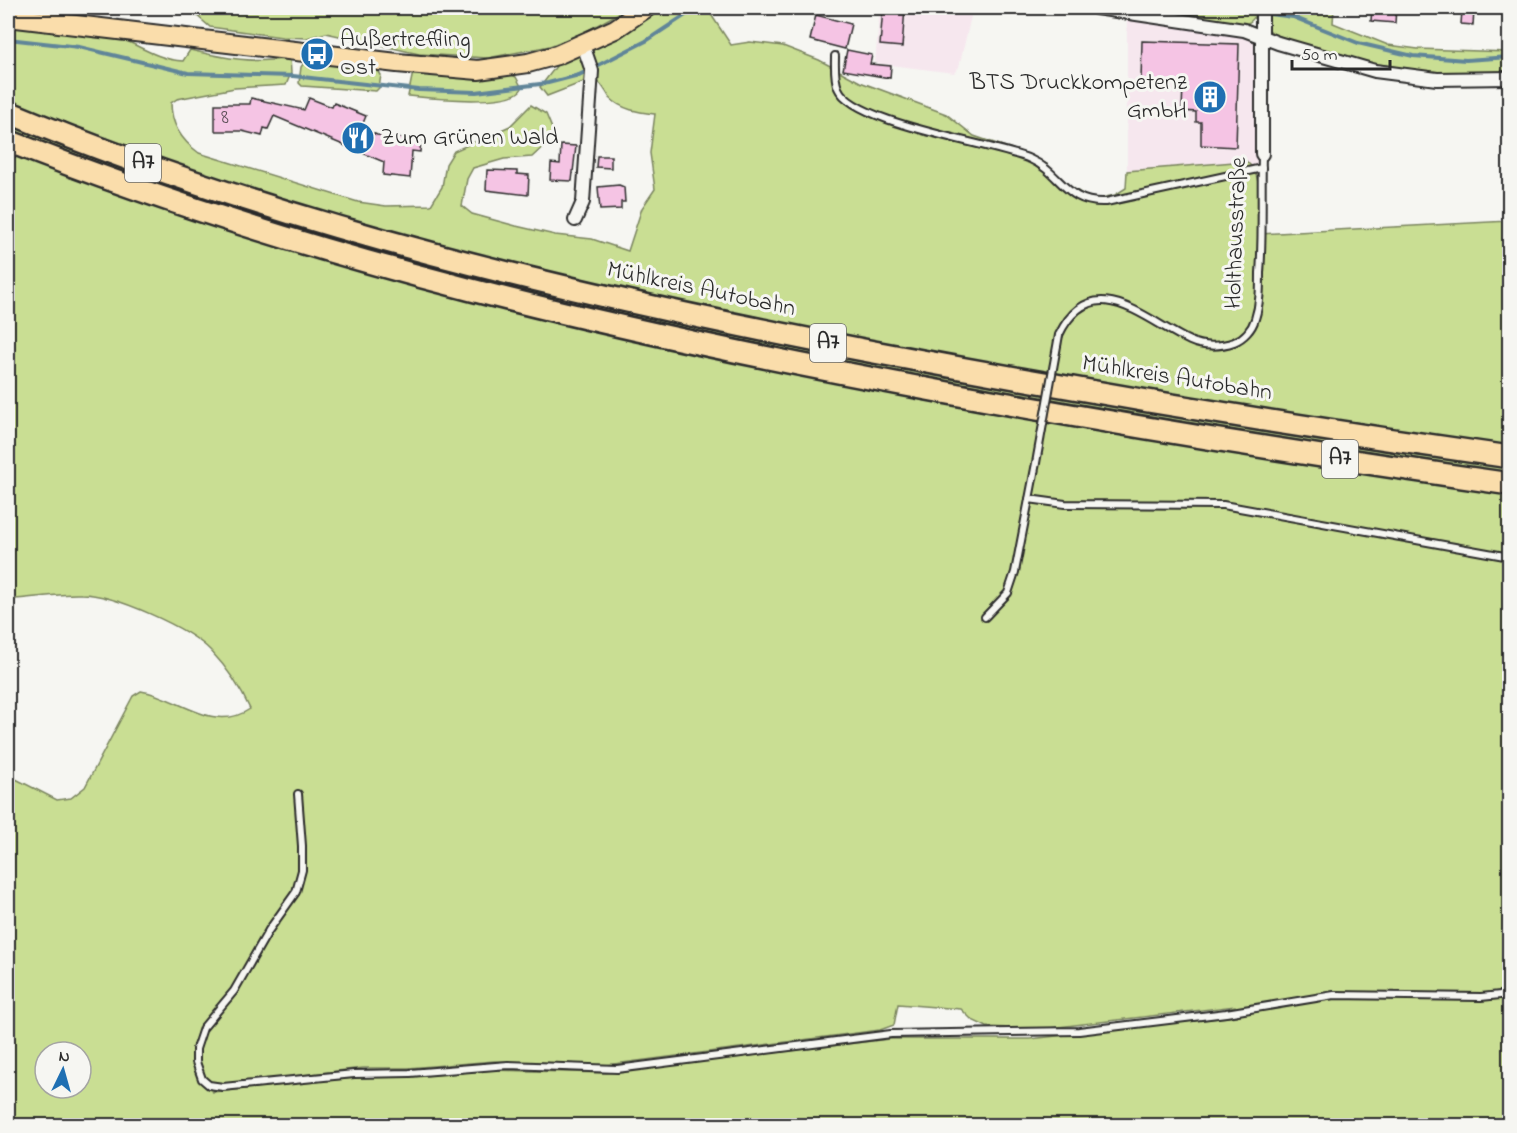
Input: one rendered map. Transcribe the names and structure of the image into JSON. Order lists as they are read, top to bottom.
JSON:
{
  "streets": {
    "highway": ["A7", "Mühlkreis Autobahn"],
    "street": ["Holthausstraße"]
  },
  "places": {
    "bus stop": ["Außertreffling Ost"],
    "building": ["BTS Druckkompetenz GmbH"],
    "restaurant": ["Zum Grünen Wald"]
  },
  "house_numbers": ["8"],
  "scale_bar": "50 m",
  "north": "top"
}
